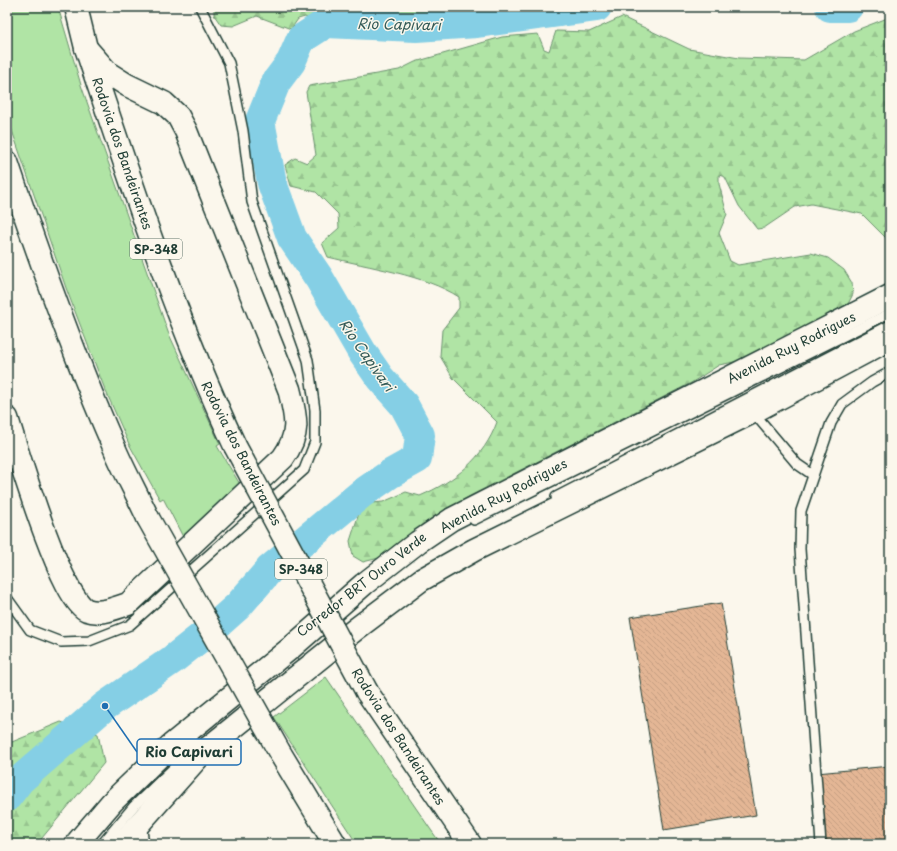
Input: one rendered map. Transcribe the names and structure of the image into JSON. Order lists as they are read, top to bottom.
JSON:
{
  "streets": {
    "main road": ["Rodovia dos Bandeirantes", "SP-348", "Avenida Ruy Rodrigues"],
    "lane": ["Corredor BRT Ouro Verde"]
  },
  "water": ["Rio Capivari"],
  "places": ["Rio Capivari"]
}
